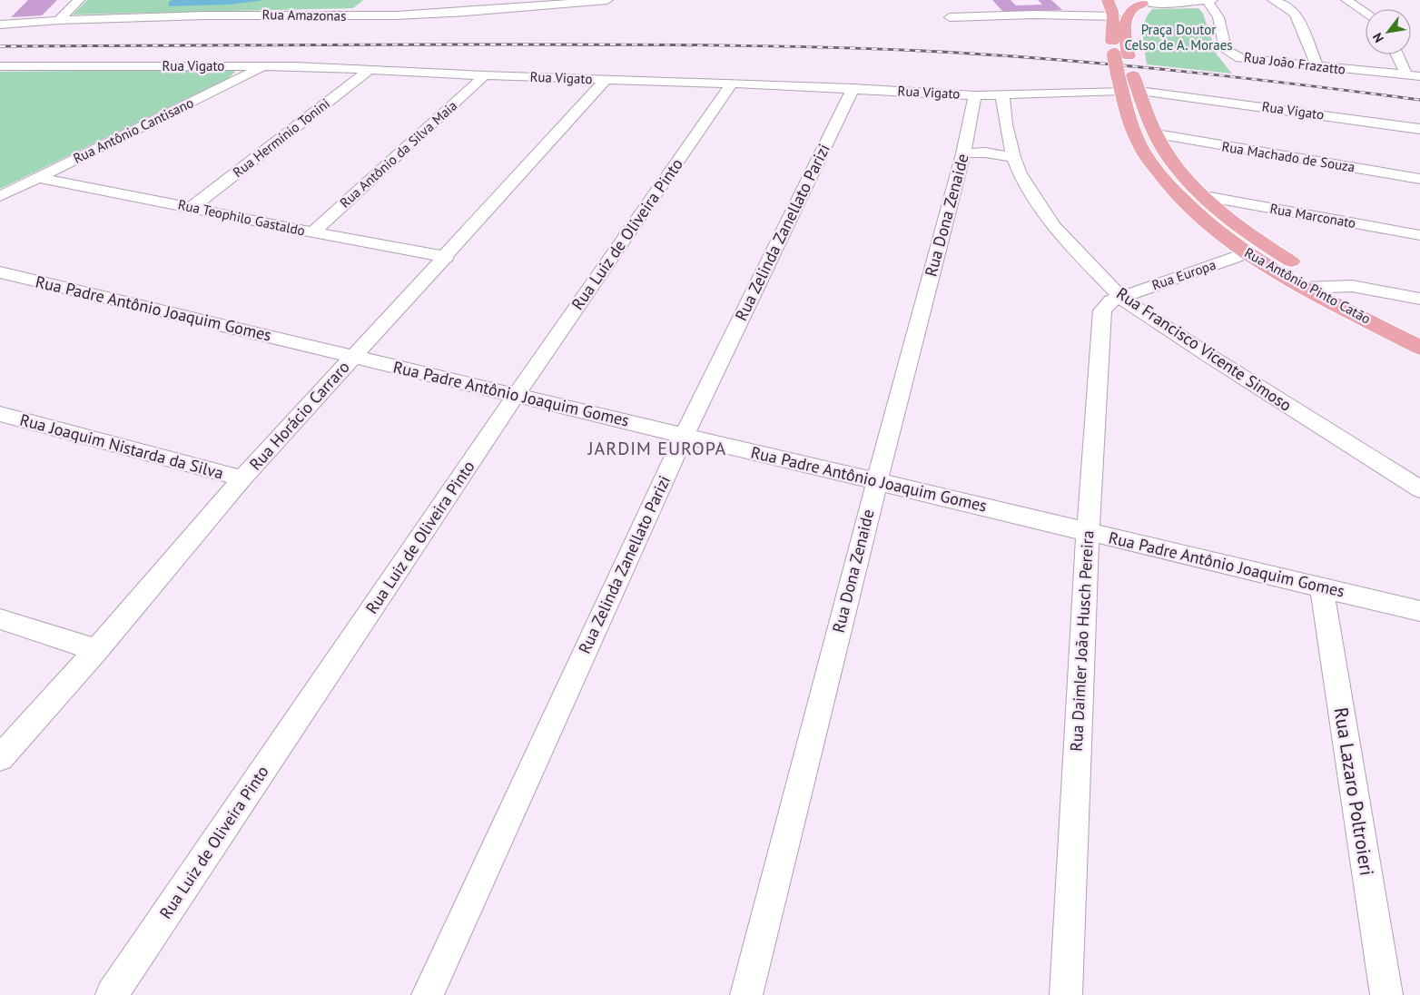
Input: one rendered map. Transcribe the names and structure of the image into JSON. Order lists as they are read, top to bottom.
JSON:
{
  "streets": {
    "main road": ["Rua Antônio Pinto Catão"],
    "street": [
      "Rua Amazonas",
      "Rua João Frazatto",
      "Rua Vigato",
      "Rua Antônio Cantisano",
      "Rua Hermínio Tonini",
      "Rua Antônio da Silva Maia",
      "Rua Machado de Souza",
      "Rua Dona Zenaide",
      "Rua Marconato",
      "Rua Teophilo Gastaldo",
      "Rua Zelinda Zanellato Parizi",
      "Rua Luiz de Oliveira Pinto",
      "Rua Europa",
      "Rua Padre Antônio Joaquim Gomes",
      "Rua Francisco Vicente Simoso",
      "Rua Horácio Carraro",
      "Rua Joaquim Nistarda da Silva",
      "Rua Daimler João Husch Pereira",
      "Rua Lazaro Poltroieri"
    ]
  },
  "crossings": [
    ["Rua Vigato", "Rua Antônio Cantisano"],
    ["Rua Vigato", "Rua Hermínio Tonini"],
    ["Rua Vigato", "Rua Antônio da Silva Maia"],
    ["Rua Vigato", "Rua Dona Zenaide"],
    ["Rua Vigato", "Rua Zelinda Zanellato Parizi"],
    ["Rua Vigato", "Rua Luiz de Oliveira Pinto"],
    ["Rua Vigato", "Rua Antônio Pinto Catão"],
    ["Rua Vigato", "Rua Francisco Vicente Simoso"],
    ["Rua Vigato", "Rua Horácio Carraro"],
    ["Rua Antônio Cantisano", "Rua Teophilo Gastaldo"],
    ["Rua Hermínio Tonini", "Rua Teophilo Gastaldo"],
    ["Rua Antônio da Silva Maia", "Rua Teophilo Gastaldo"],
    ["Rua Machado de Souza", "Rua Antônio Pinto Catão"],
    ["Rua Dona Zenaide", "Rua Padre Antônio Joaquim Gomes"],
    ["Rua Marconato", "Rua Antônio Pinto Catão"],
    ["Rua Teophilo Gastaldo", "Rua Horácio Carraro"],
    ["Rua Zelinda Zanellato Parizi", "Rua Padre Antônio Joaquim Gomes"],
    ["Rua Luiz de Oliveira Pinto", "Rua Padre Antônio Joaquim Gomes"],
    ["Rua Europa", "Rua Antônio Pinto Catão"],
    ["Rua Europa", "Rua Francisco Vicente Simoso"],
    ["Rua Europa", "Rua Daimler João Husch Pereira"],
    ["Rua Padre Antônio Joaquim Gomes", "Rua Horácio Carraro"],
    ["Rua Padre Antônio Joaquim Gomes", "Rua Daimler João Husch Pereira"],
    ["Rua Padre Antônio Joaquim Gomes", "Rua Lazaro Poltroieri"],
    ["Rua Francisco Vicente Simoso", "Rua Daimler João Husch Pereira"],
    ["Rua Horácio Carraro", "Rua Joaquim Nistarda da Silva"]
  ],
  "districts": ["JARDIM EUROPA"],
  "parks": ["Praça Doutor Celso de A. Moraes"],
  "north": "bottom left"
}
